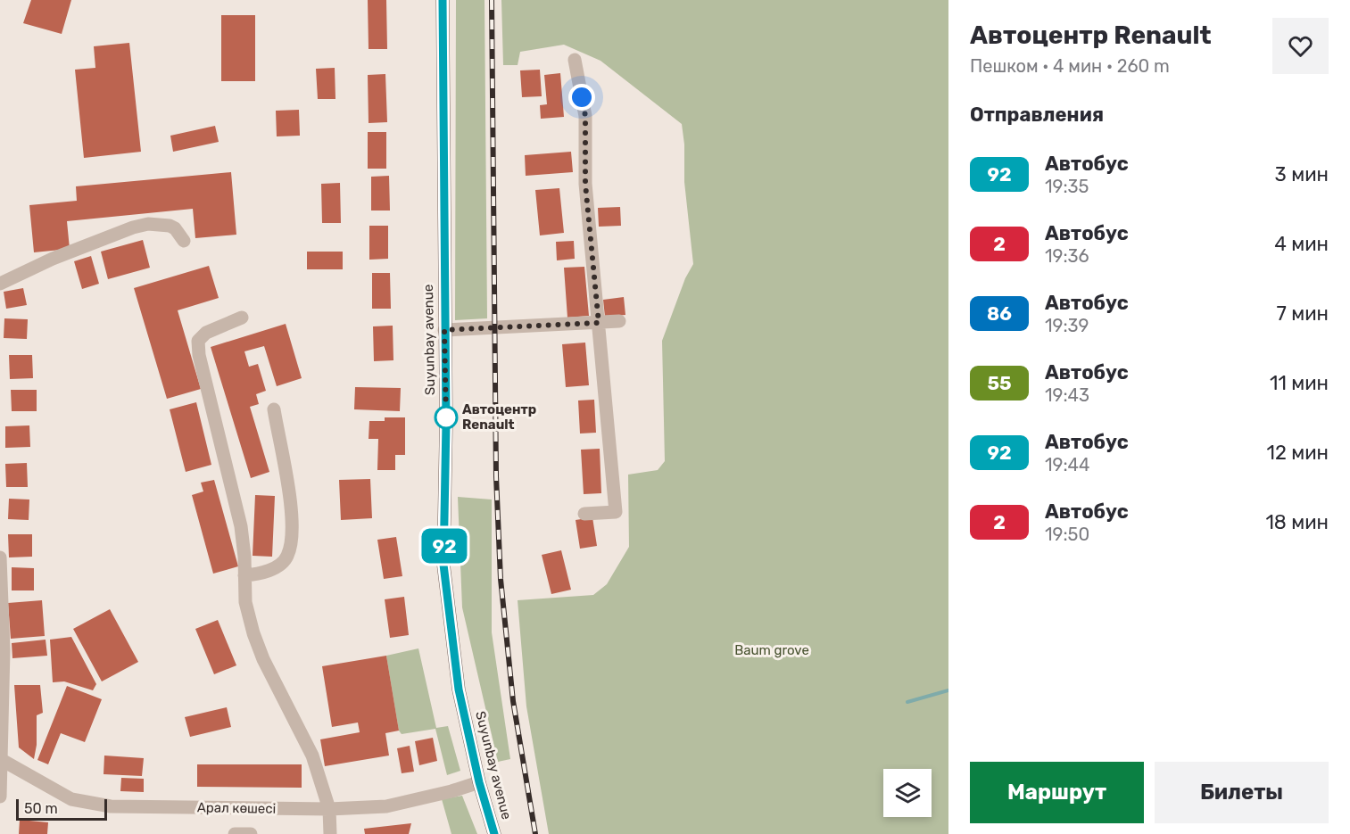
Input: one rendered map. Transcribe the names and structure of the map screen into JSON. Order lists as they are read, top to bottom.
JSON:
{
  "streets": {
    "main road": ["Suyunbay avenue"],
    "street": ["Арал көшесі"]
  },
  "crossings": [
    ["Suyunbay avenue", "Арал көшесі"]
  ],
  "parks": ["Baum grove"],
  "places": ["Автоцентр Renault"],
  "lines": ["bus line 92"],
  "scale_bar": "50 m",
  "page": {
    "on_map": "92",
    "heading": [
      ["Автоцентр Renault", "Пешком · 4 мин · 260 m"],
      "Отправления"
    ],
    "list": [
      {
        "mark": "92",
        "name": "Автобус",
        "note": "19:35",
        "value": "3 мин"
      },
      {
        "mark": "2",
        "name": "Автобус",
        "note": "19:36",
        "value": "4 мин"
      },
      {
        "mark": "86",
        "name": "Автобус",
        "note": "19:39",
        "value": "7 мин"
      },
      {
        "mark": "55",
        "name": "Автобус",
        "note": "19:43",
        "value": "11 мин"
      },
      {
        "mark": "92",
        "name": "Автобус",
        "note": "19:44",
        "value": "12 мин"
      },
      {
        "mark": "2",
        "name": "Автобус",
        "note": "19:50",
        "value": "18 мин"
      }
    ],
    "buttons": ["Маршрут", "Билеты"],
    "scale": "50 m"
  }
}
